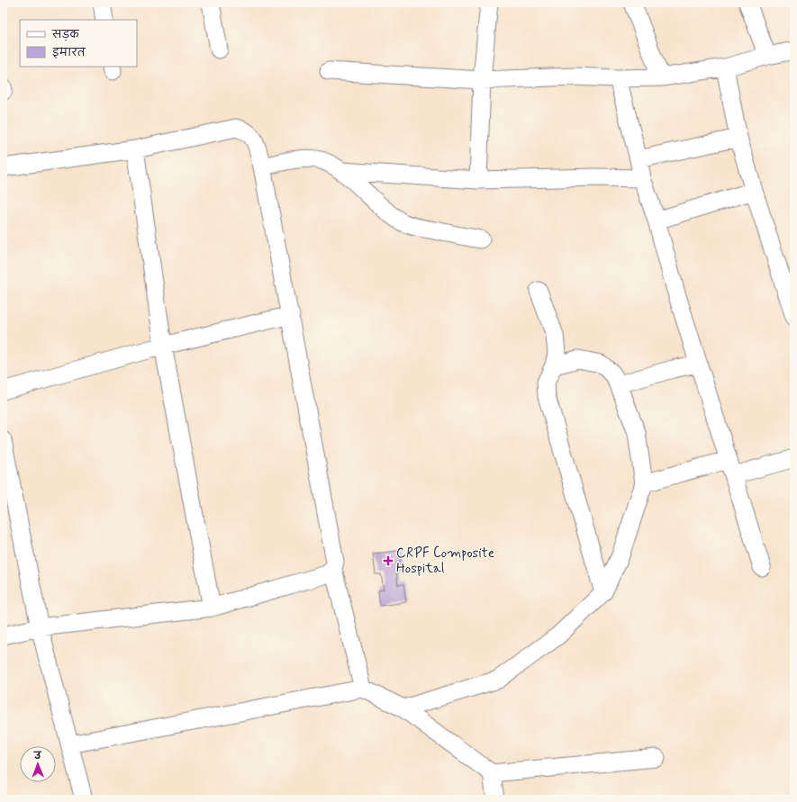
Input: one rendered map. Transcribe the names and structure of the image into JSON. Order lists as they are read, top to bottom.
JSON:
{
  "places": {
    "health": ["CRPF Composite Hospital"]
  },
  "legend": ["सड़क", "इमारत"],
  "north": "top"
}
